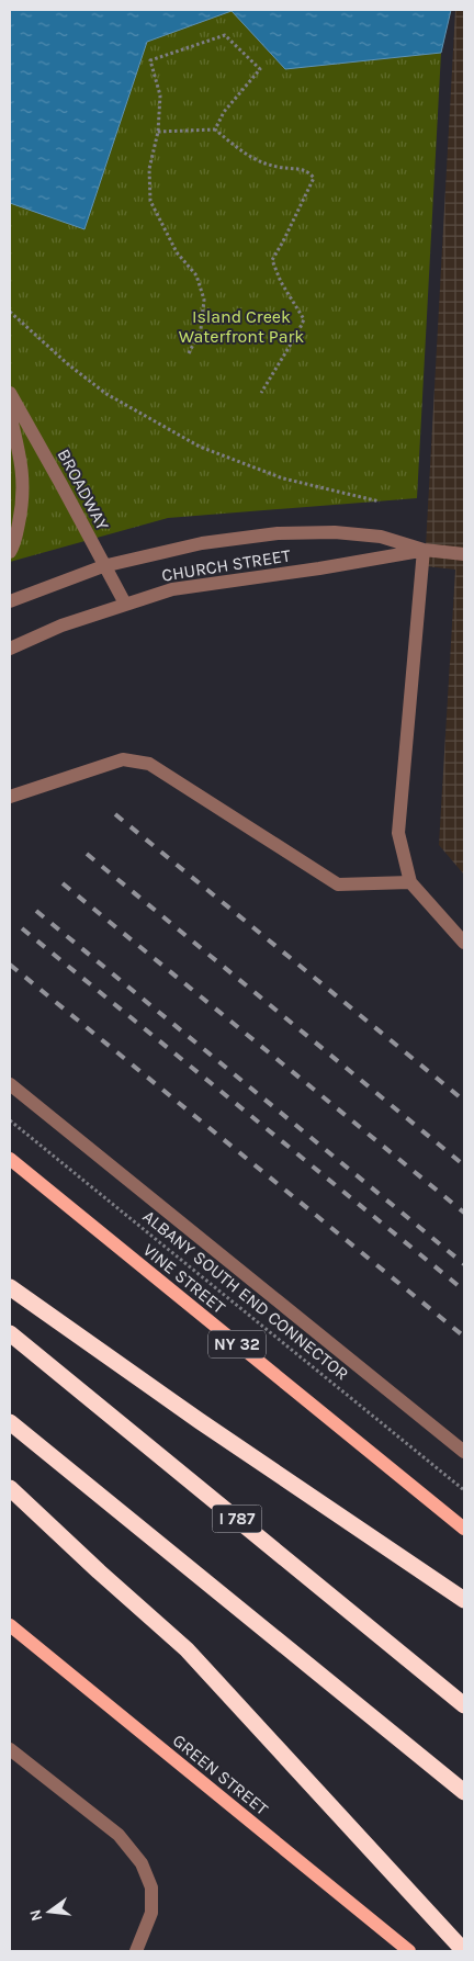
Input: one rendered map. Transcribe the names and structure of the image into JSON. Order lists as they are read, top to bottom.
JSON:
{
  "streets": {
    "highway": ["I 787"],
    "main road": ["VINE STREET", "NY 32", "GREEN STREET"],
    "street": ["BROADWAY", "CHURCH STREET"],
    "path": ["ALBANY SOUTH END CONNECTOR"]
  },
  "crossings": [
    ["BROADWAY", "CHURCH STREET"]
  ],
  "parks": ["Island Creek Waterfront Park"],
  "north": "left"
}
